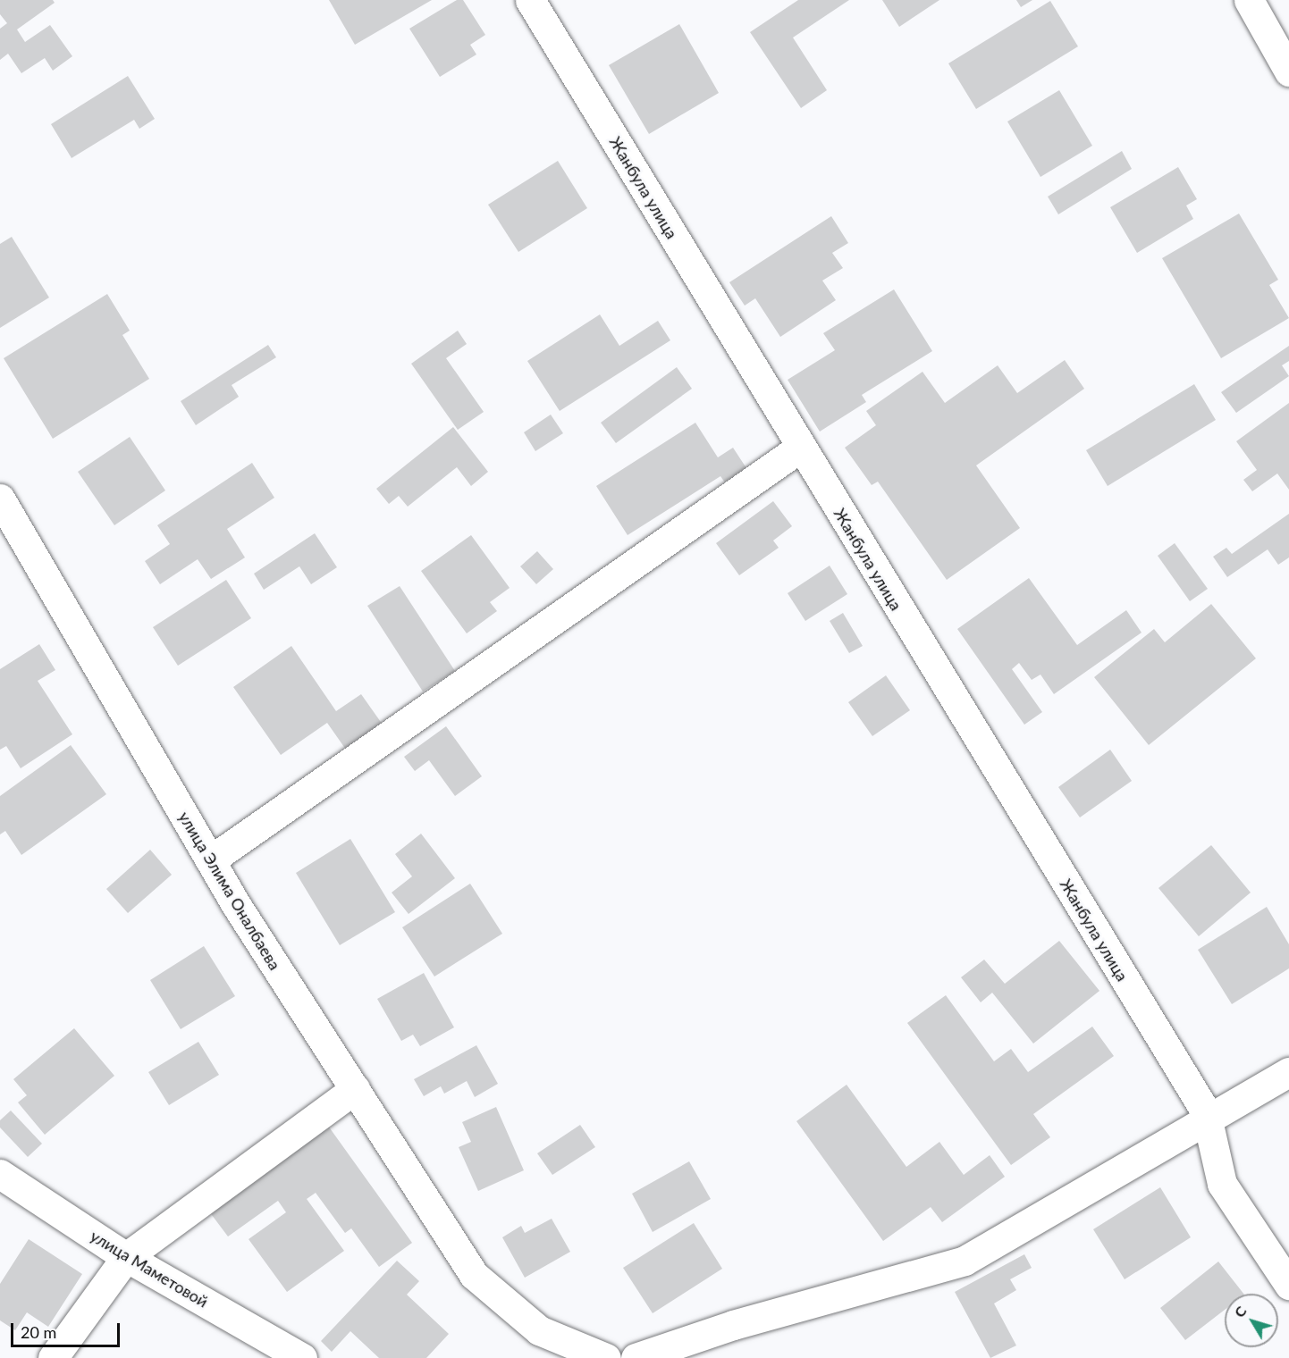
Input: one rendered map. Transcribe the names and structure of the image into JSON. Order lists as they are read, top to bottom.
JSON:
{
  "streets": {
    "street": ["Жанбула улица", "улица Элима Оналбаева", "улица Маметовой"]
  },
  "scale_bar": "20 m",
  "north": "top left"
}
